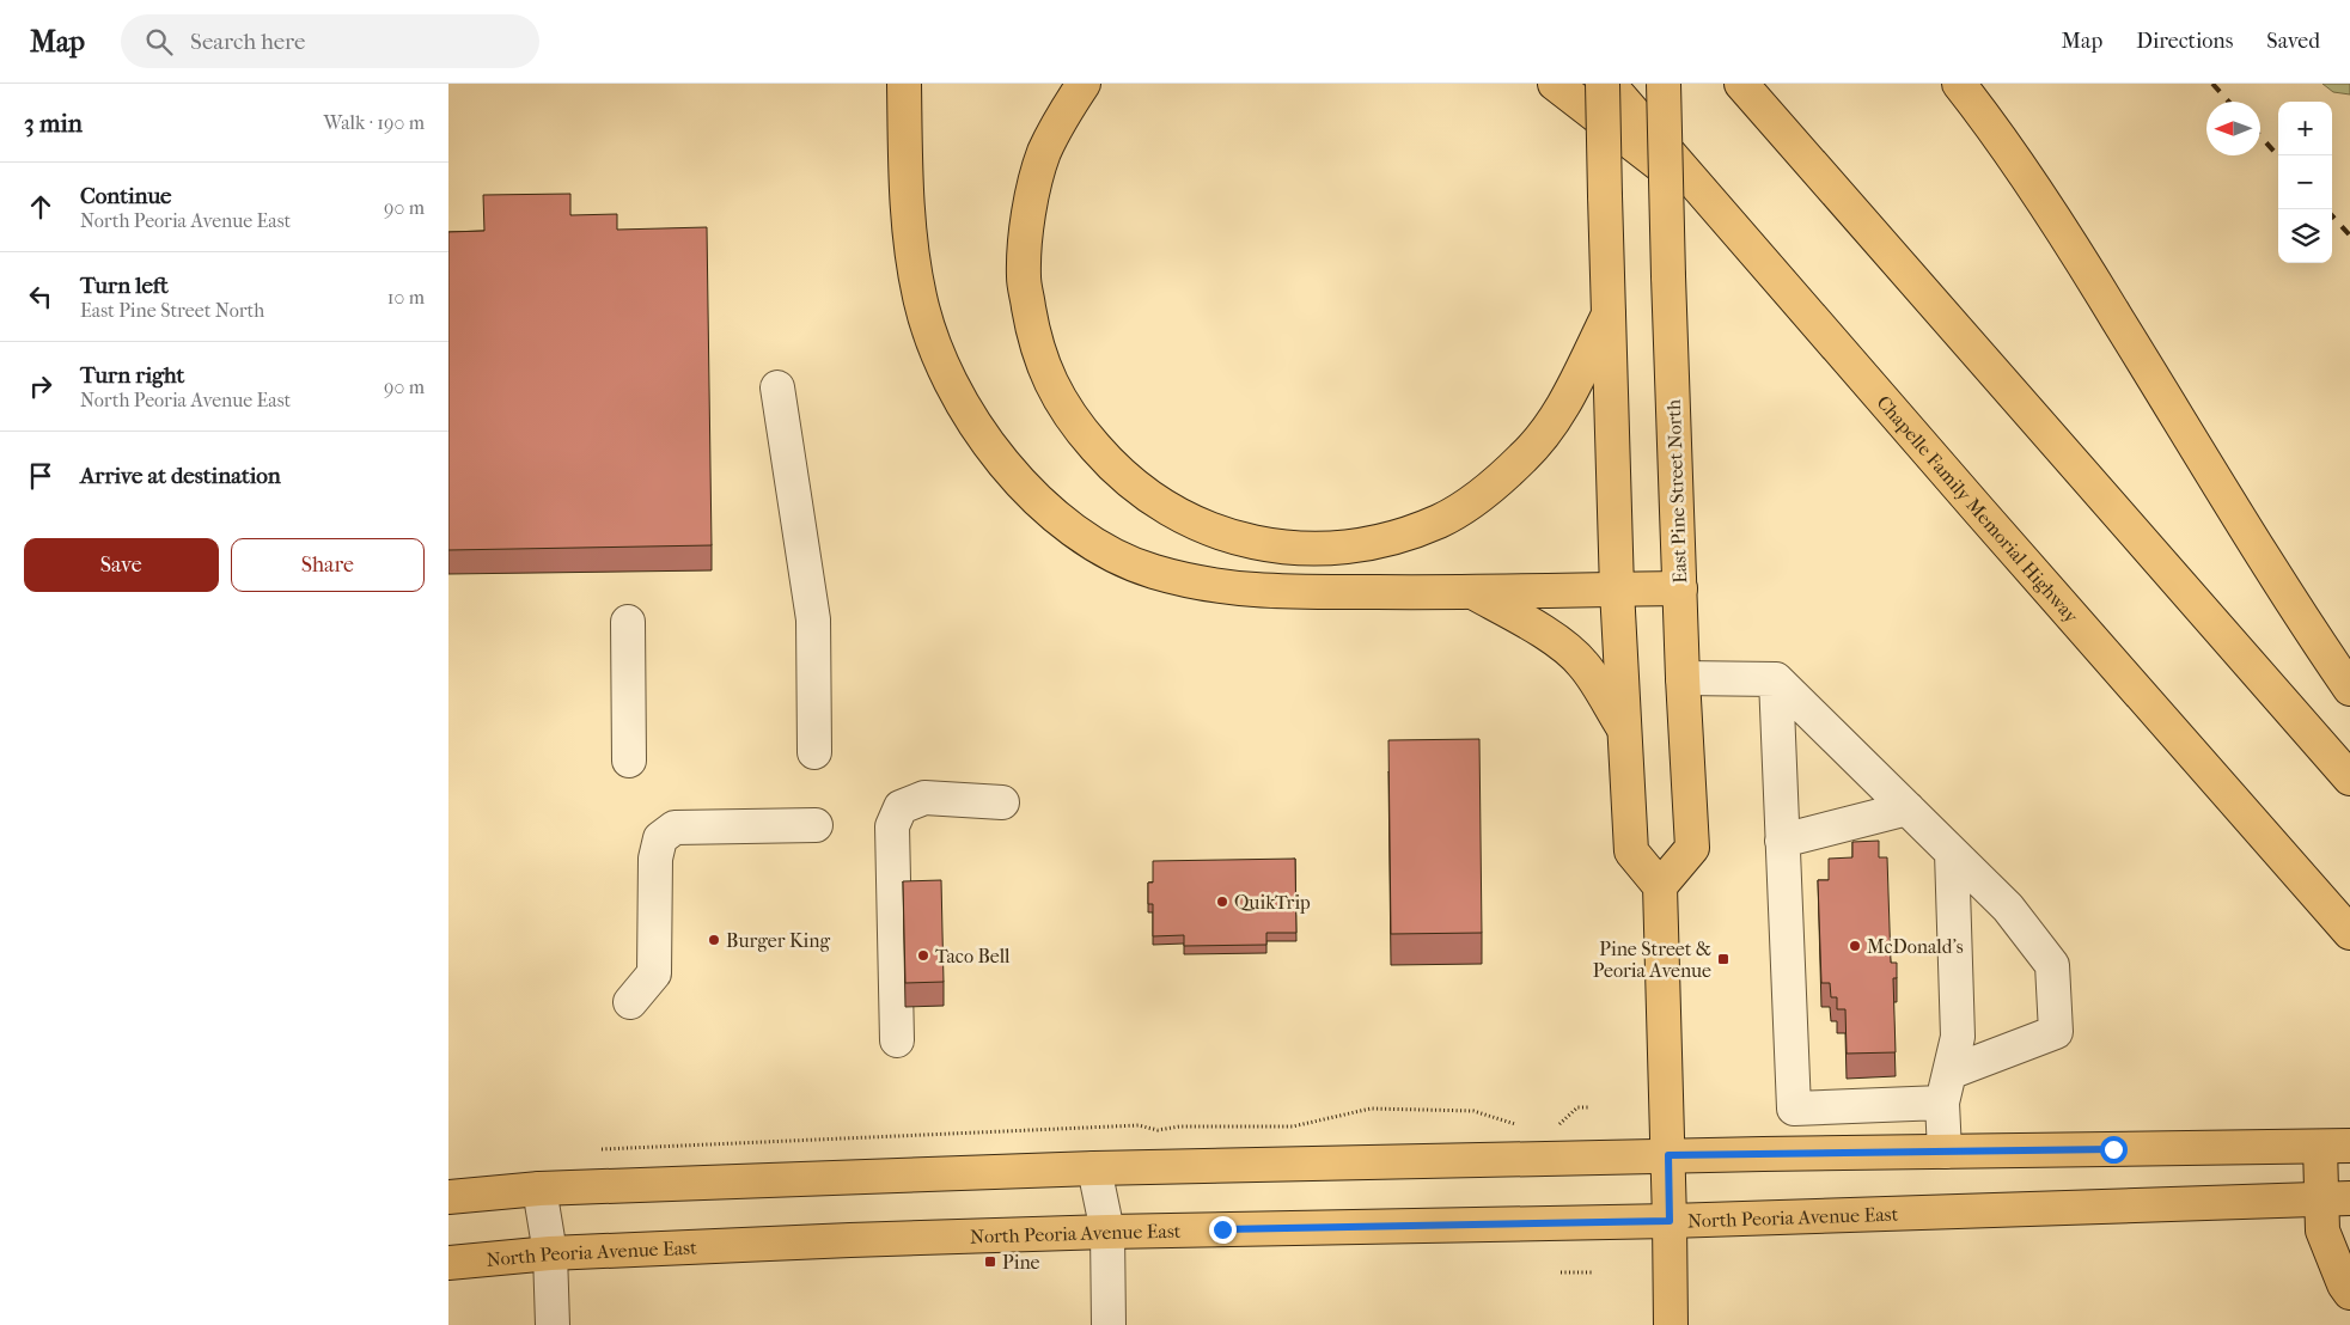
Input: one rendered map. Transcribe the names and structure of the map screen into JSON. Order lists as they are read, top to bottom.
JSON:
{
  "streets": {
    "main road": ["East Pine Street North", "Chapelle Family Memorial Highway", "North Peoria Avenue East"]
  },
  "places": {
    "other": [
      "QuikTrip",
      "Burger King",
      "McDonald's",
      "Taco Bell"
    ],
    "transit": ["Pine Street & Peoria Avenue", "Pine"]
  },
  "north": "left",
  "page": {
    "header": "Map",
    "search": "Search here",
    "nav": ["Map", "Directions", "Saved"],
    "heading": ["3 min", "Walk · 190 m"],
    "map_buttons": ["+", "−"],
    "list": [
      ["Continue", "North Peoria Avenue East", "90 m"],
      ["Turn left", "East Pine Street North", "10 m"],
      ["Turn right", "North Peoria Avenue East", "90 m"],
      "Arrive at destination"
    ],
    "buttons": ["Save", "Share"]
  }
}
